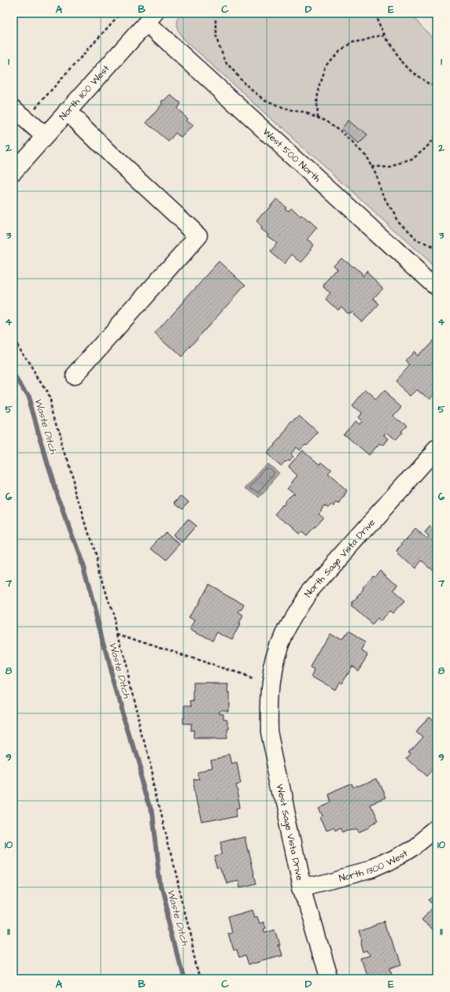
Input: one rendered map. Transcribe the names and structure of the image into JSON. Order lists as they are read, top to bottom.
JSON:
{
  "streets": {
    "street": [
      "North 1100 West",
      "West 500 North",
      "North Sage Vista Drive",
      "West Sage Vista Drive",
      "North 1300 West"
    ]
  },
  "crossings": [
    ["North 1100 West", "West 500 North"],
    ["North Sage Vista Drive", "West Sage Vista Drive"],
    ["West Sage Vista Drive", "North 1300 West"]
  ],
  "water": ["Waste Ditch"],
  "grid": {
    "columns": [
      "A",
      "B",
      "C",
      "D",
      "E"
    ],
    "rows": [
      "1",
      "2",
      "3",
      "4",
      "5",
      "6",
      "7",
      "8",
      "9",
      "10",
      "11"
    ]
  }
}
